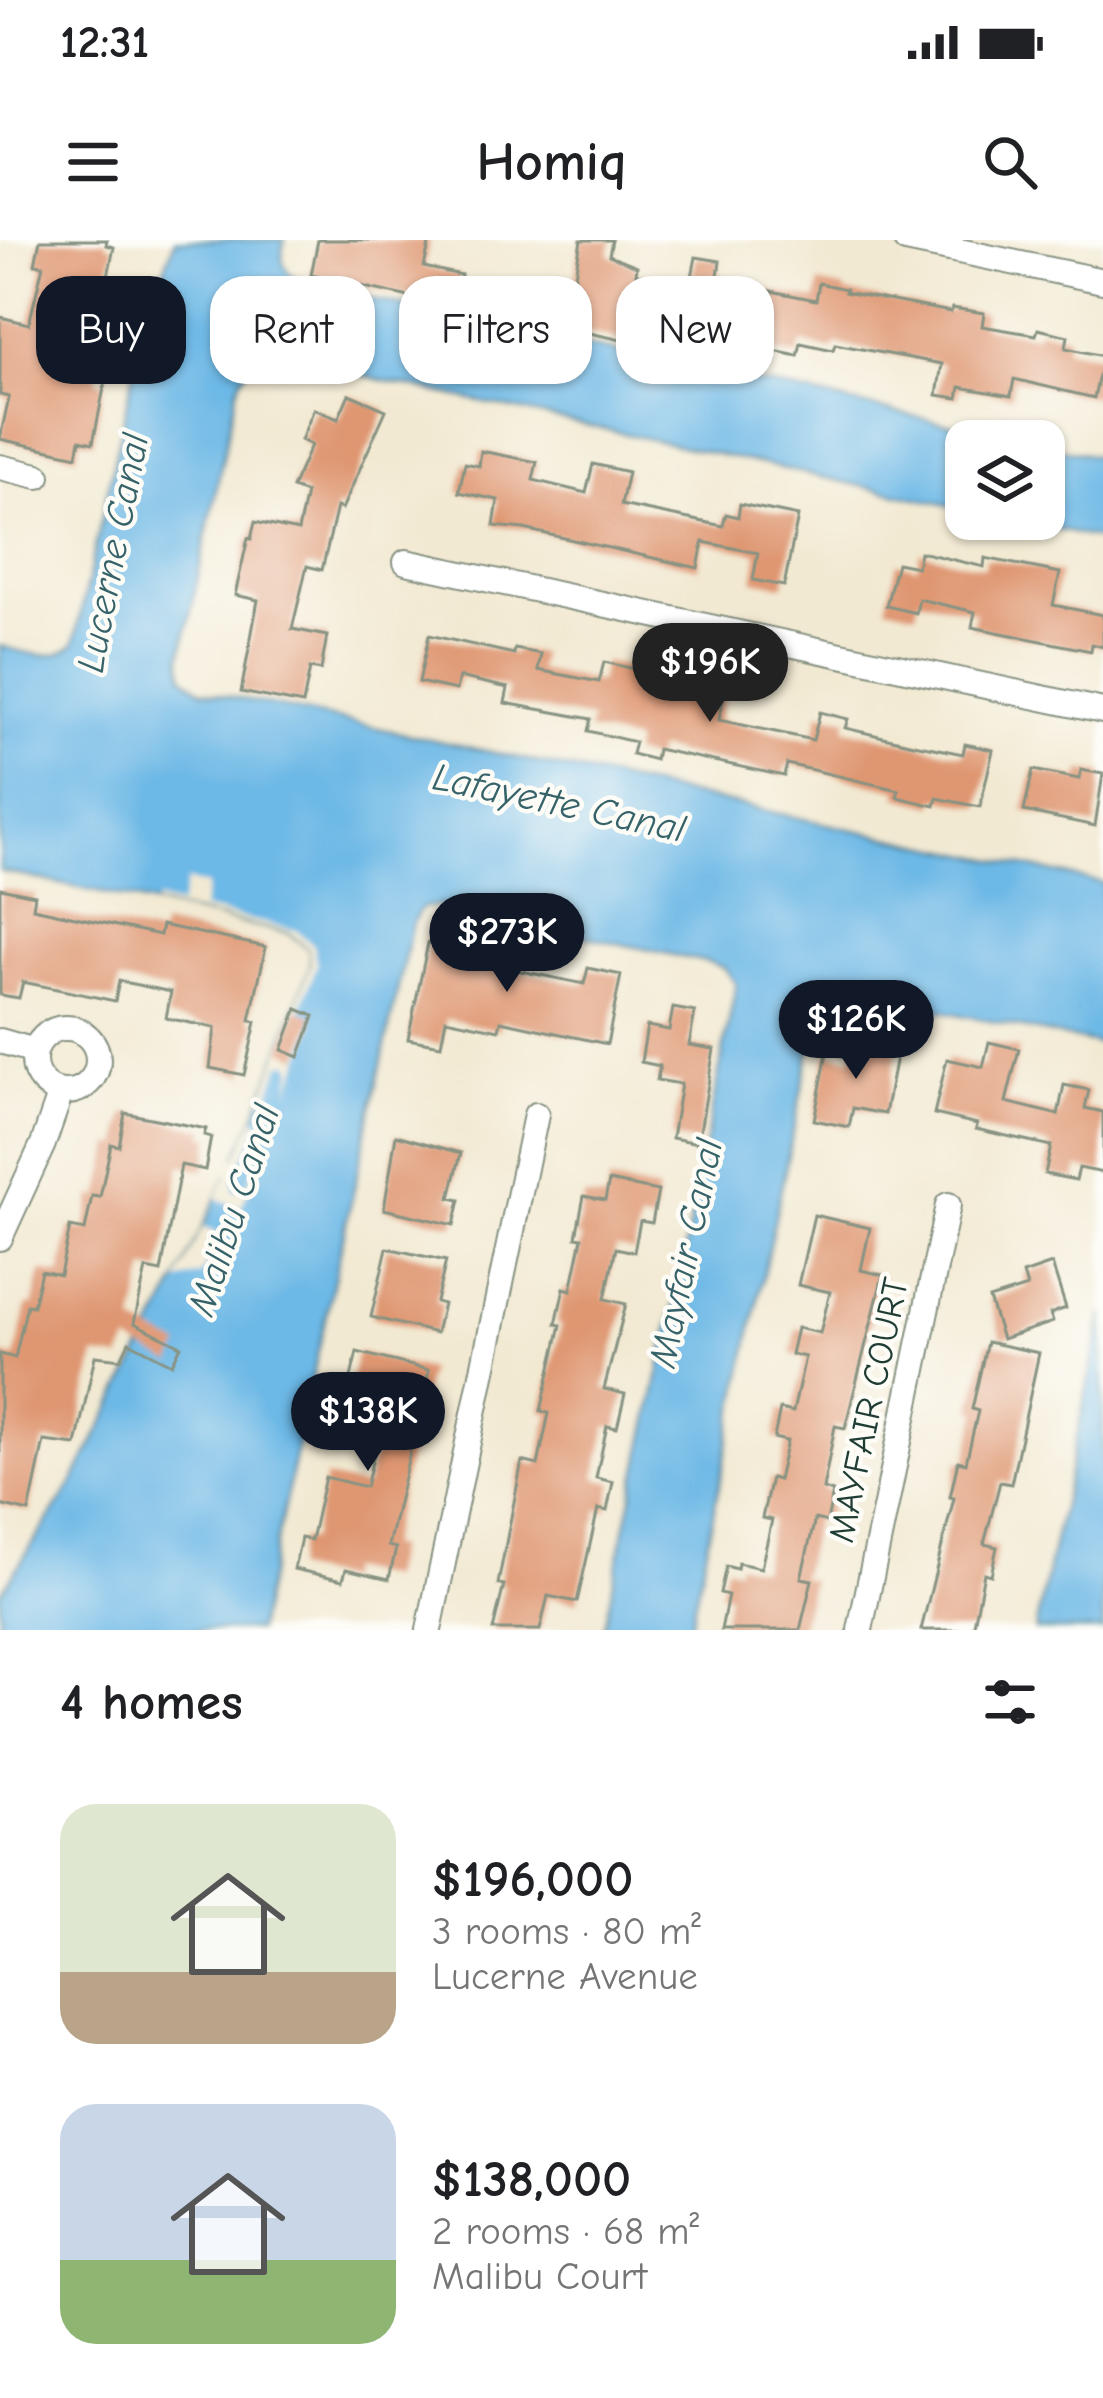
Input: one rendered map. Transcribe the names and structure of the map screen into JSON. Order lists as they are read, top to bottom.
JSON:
{
  "streets": {
    "street": ["MAYFAIR COURT"]
  },
  "water": [
    "Lucerne Canal",
    "Lafayette Canal",
    "Malibu Canal",
    "Mayfair Canal"
  ],
  "page": {
    "status": "12:31",
    "header": "Homiq",
    "chip": [
      "Buy",
      "Rent",
      "Filters",
      "New"
    ],
    "price": [
      "$196K",
      "$273K",
      "$126K",
      "$138K"
    ],
    "heading": "4 homes",
    "list": [
      {
        "name": "$196,000",
        "note": "3 rooms · 80 m² · Lucerne Avenue"
      },
      {
        "name": "$138,000",
        "note": "2 rooms · 68 m² · Malibu Court"
      }
    ]
  }
}
